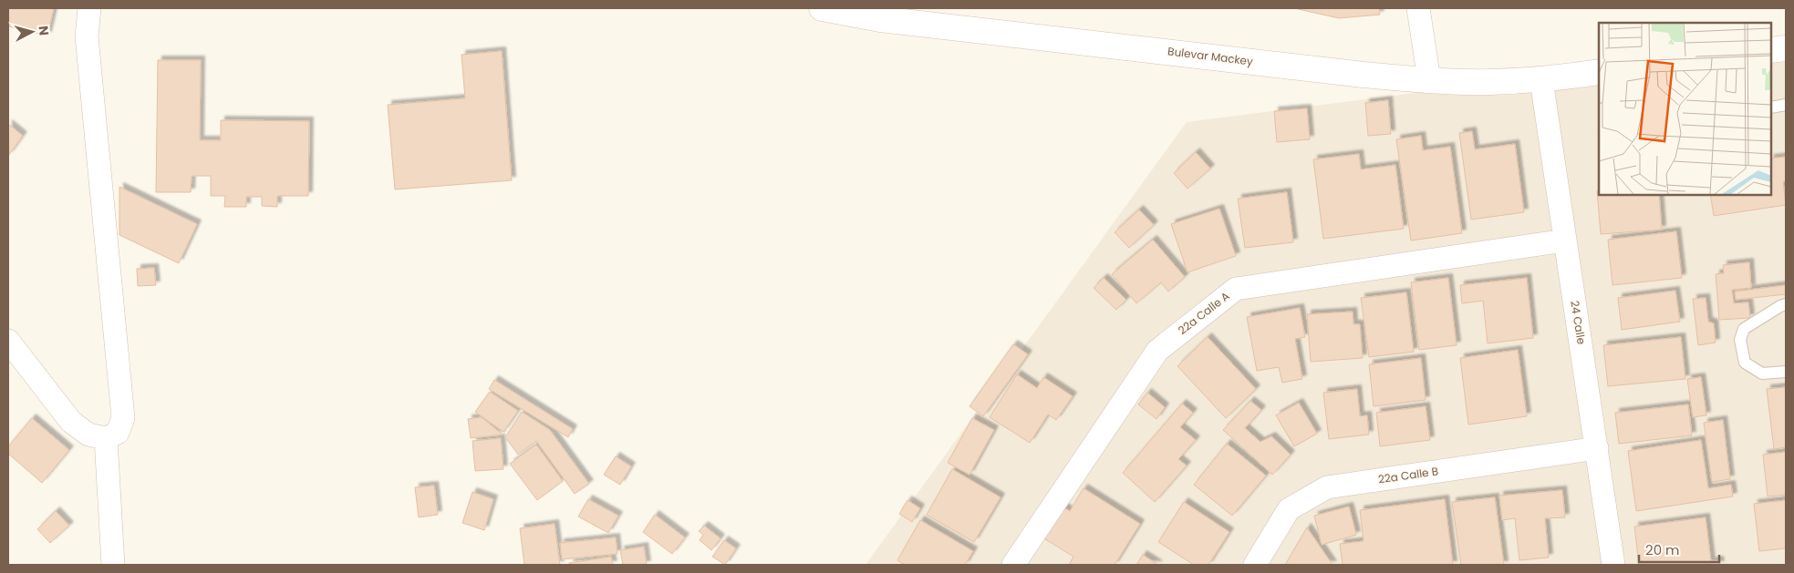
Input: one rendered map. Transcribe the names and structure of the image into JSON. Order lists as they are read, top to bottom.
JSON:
{
  "streets": {
    "main road": ["Bulevar Mackey"],
    "street": ["22a Calle A", "24 Calle", "22a Calle B"]
  },
  "crossings": [
    ["Bulevar Mackey", "24 Calle"],
    ["22a Calle A", "24 Calle"],
    ["24 Calle", "22a Calle B"]
  ],
  "scale_bar": "20 m",
  "north": "right"
}
